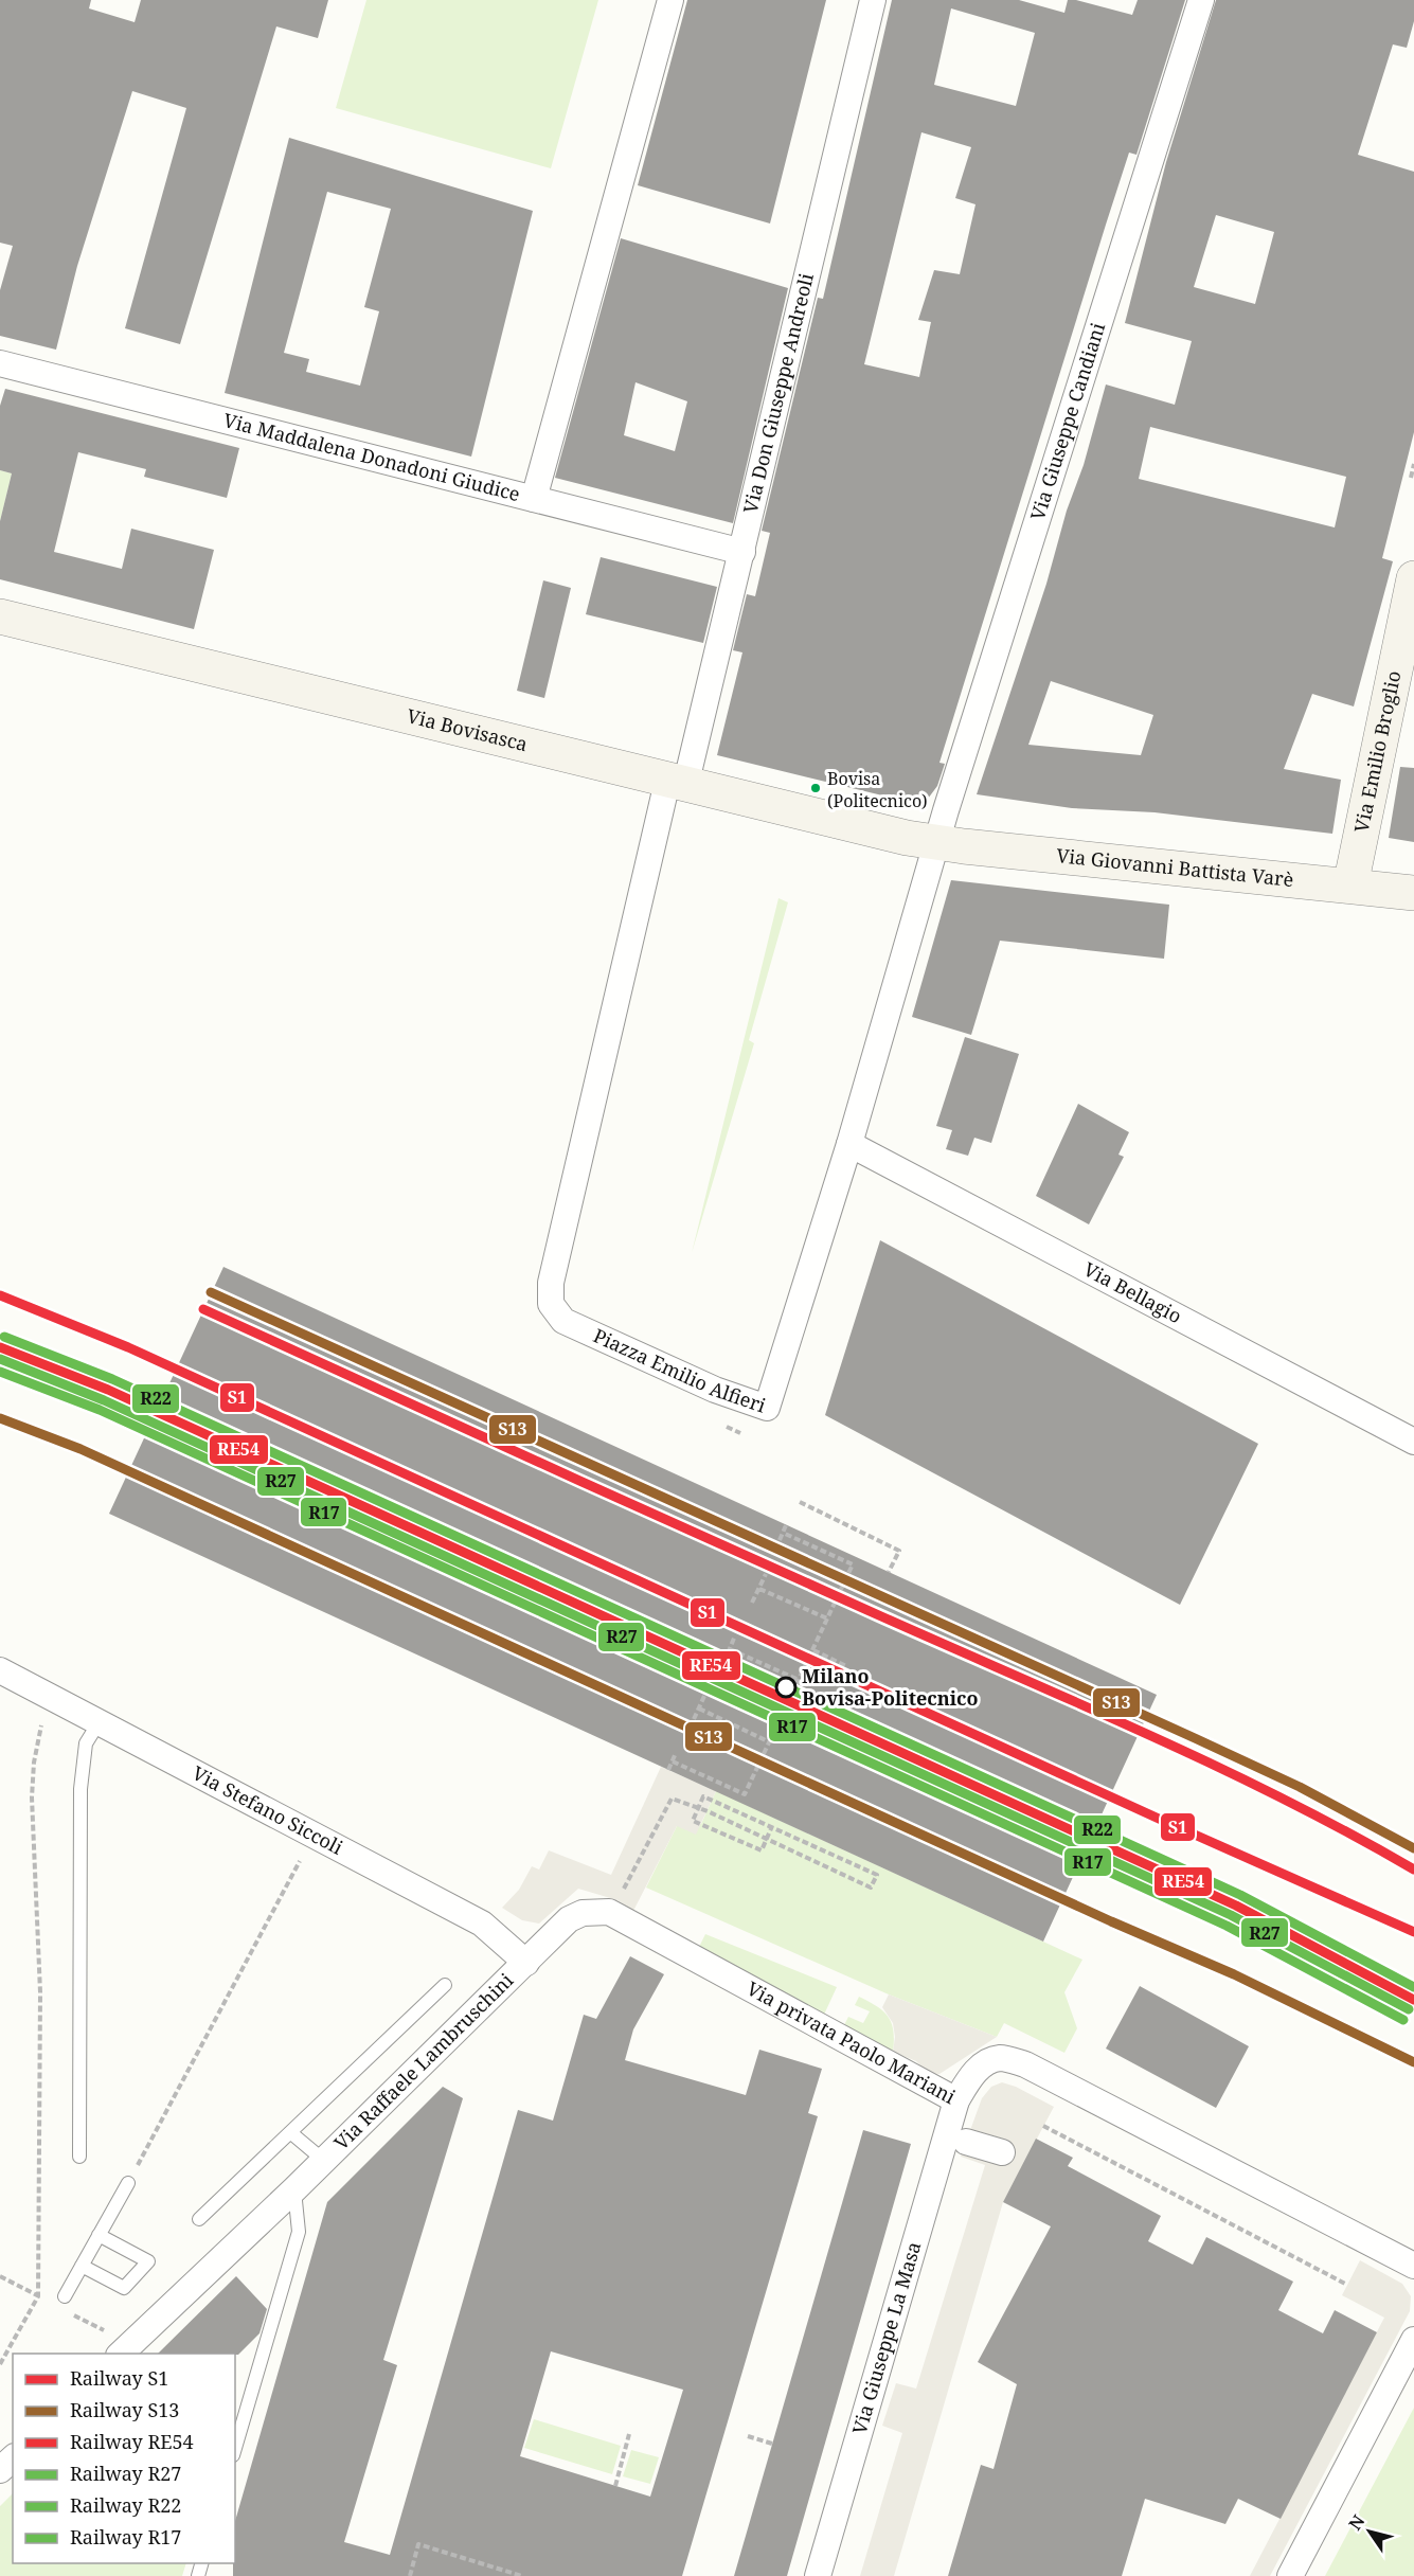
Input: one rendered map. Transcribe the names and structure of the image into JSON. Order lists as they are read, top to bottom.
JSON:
{
  "streets": {
    "street": [
      "Via Don Giuseppe Andreoli",
      "Via Giuseppe Candiani",
      "Via Maddalena Donadoni Giudice",
      "Via Bovisasca",
      "Via Emilio Broglio",
      "Via Giovanni Battista Varè",
      "Via Bellagio",
      "Piazza Emilio Alfieri",
      "Via Stefano Siccoli",
      "Via privata Paolo Mariani",
      "Via Raffaele Lambruschini",
      "Via Giuseppe La Masa"
    ]
  },
  "crossings": [
    ["Via Don Giuseppe Andreoli", "Via Maddalena Donadoni Giudice"],
    ["Via Don Giuseppe Andreoli", "Via Bovisasca"],
    ["Via Don Giuseppe Andreoli", "Piazza Emilio Alfieri"],
    ["Via Giuseppe Candiani", "Via Bovisasca"],
    ["Via Giuseppe Candiani", "Via Giovanni Battista Varè"],
    ["Via Giuseppe Candiani", "Piazza Emilio Alfieri"],
    ["Via Bovisasca", "Via Giovanni Battista Varè"],
    ["Via Bovisasca", "Piazza Emilio Alfieri"],
    ["Via Emilio Broglio", "Via Giovanni Battista Varè"],
    ["Via Giovanni Battista Varè", "Piazza Emilio Alfieri"],
    ["Via Bellagio", "Piazza Emilio Alfieri"],
    ["Via Stefano Siccoli", "Via privata Paolo Mariani"],
    ["Via Stefano Siccoli", "Via Raffaele Lambruschini"],
    ["Via privata Paolo Mariani", "Via Raffaele Lambruschini"],
    ["Via privata Paolo Mariani", "Via Giuseppe La Masa"]
  ],
  "places": ["Bovisa (Politecnico)", "Milano Bovisa-Politecnico"],
  "lines": [
    "rail line S13",
    "rail line S1",
    "rail line R22",
    "rail line RE54",
    "rail line R27",
    "rail line R17"
  ],
  "legend": [
    "Railway S1",
    "Railway S13",
    "Railway RE54",
    "Railway R27",
    "Railway R22",
    "Railway R17"
  ],
  "north": "top left"
}
